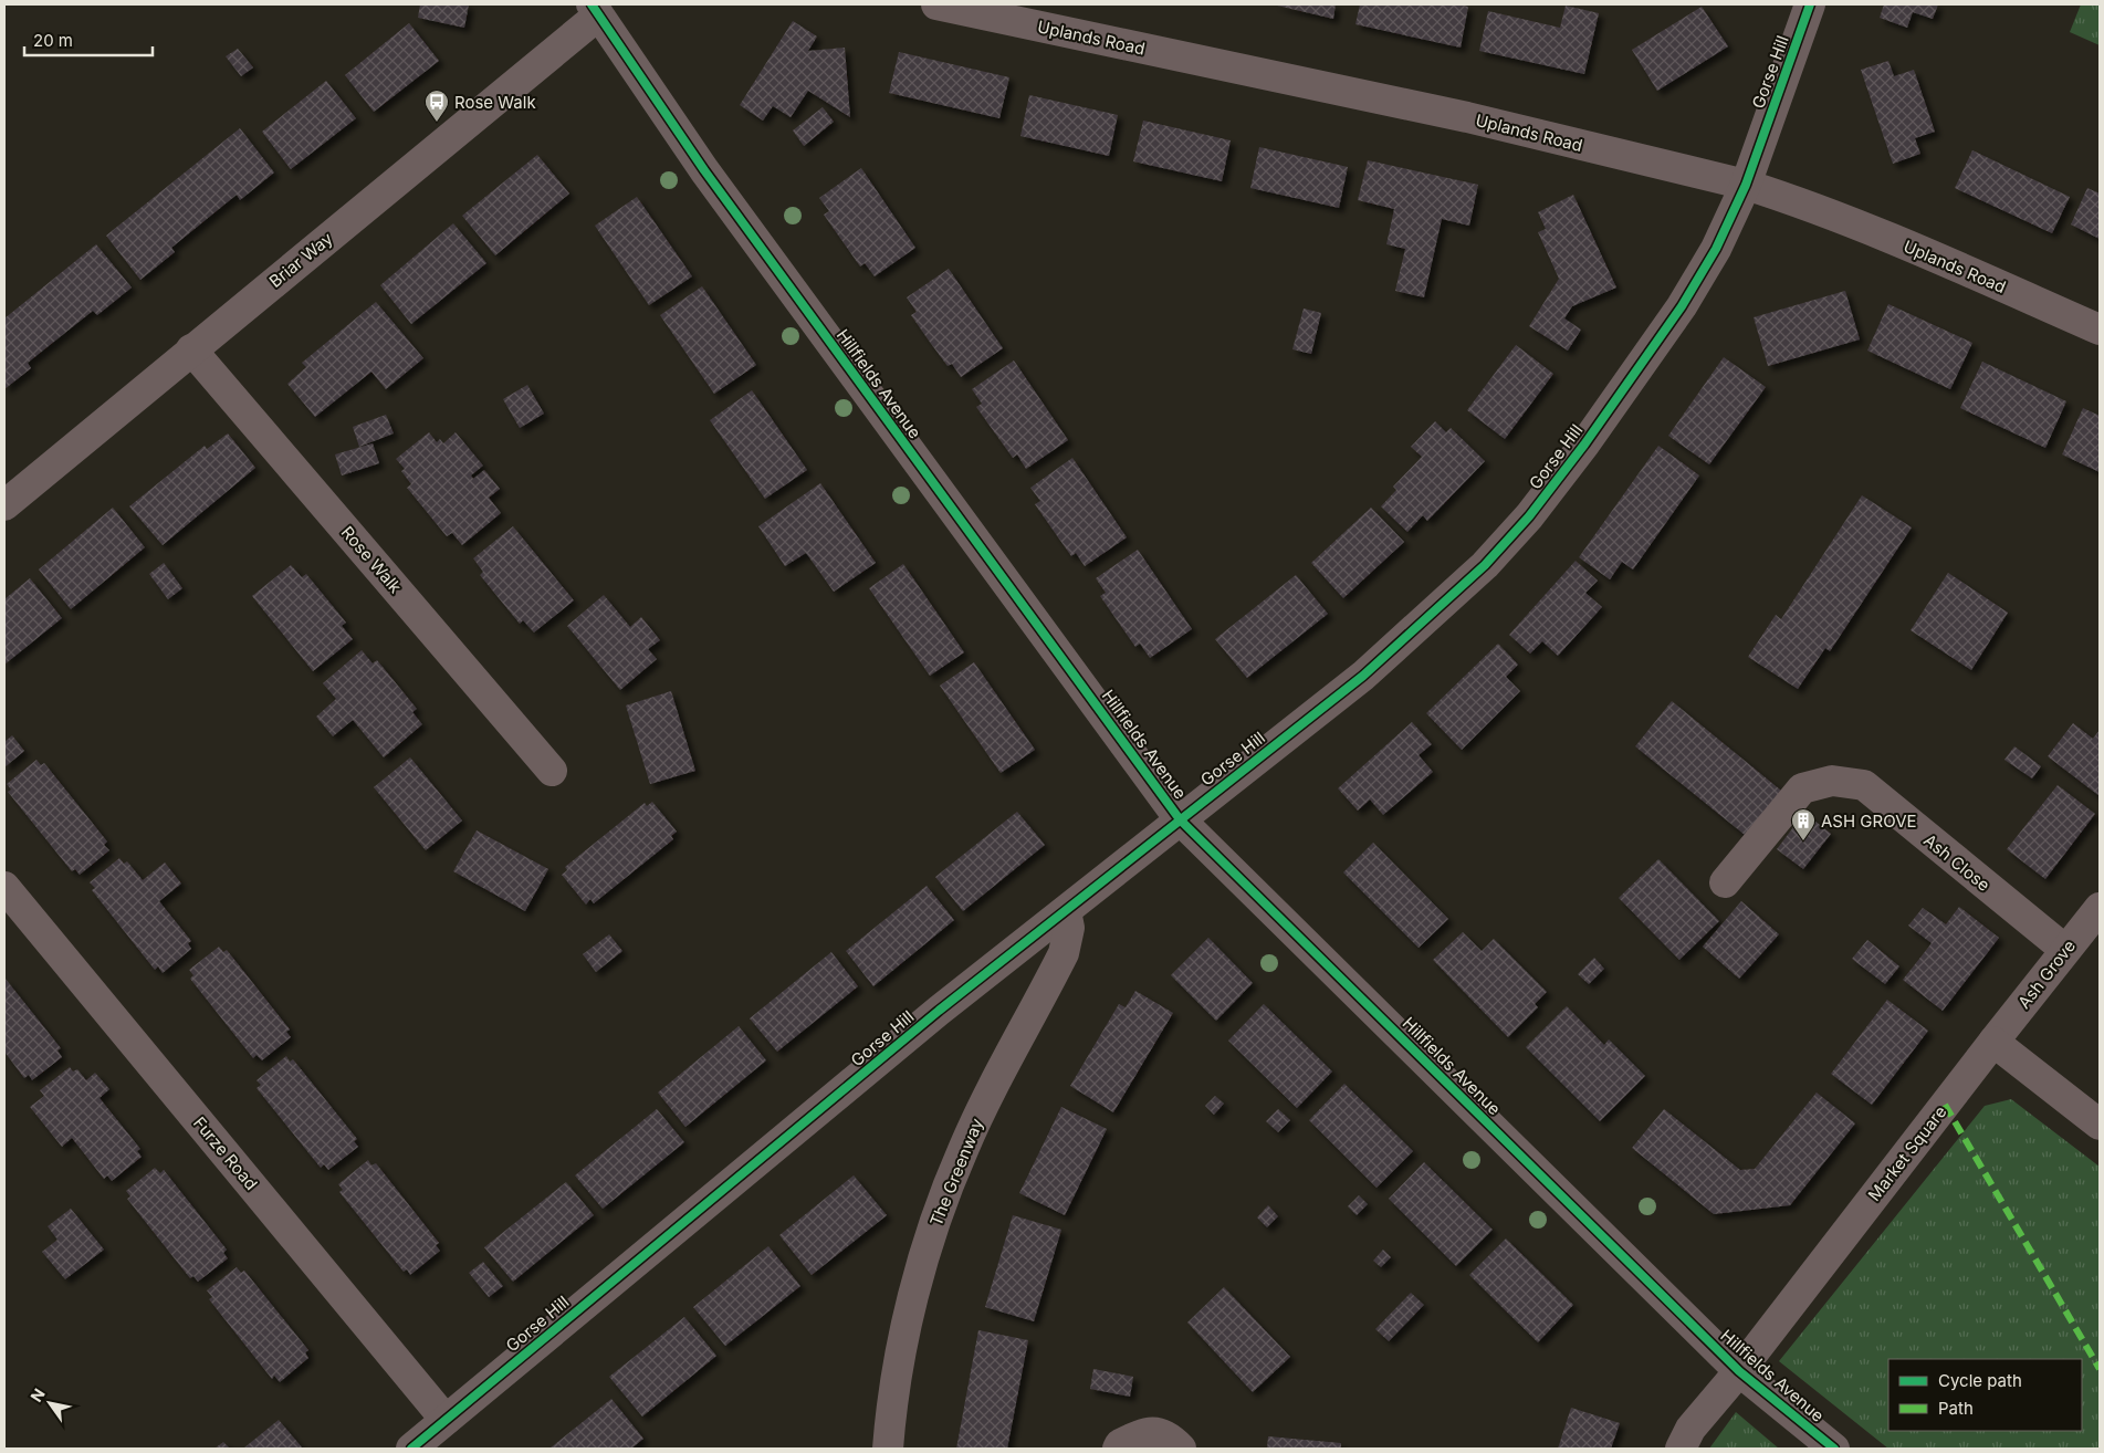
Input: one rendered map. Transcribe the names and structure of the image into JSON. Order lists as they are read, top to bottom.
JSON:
{
  "streets": {
    "street": [
      "Uplands Road",
      "Gorse Hill",
      "Briar Way",
      "Hillfields Avenue",
      "Rose Walk",
      "Ash Close",
      "Ash Grove",
      "Furze Road",
      "Market Square",
      "The Greenway"
    ]
  },
  "crossings": [
    ["Uplands Road", "Gorse Hill"],
    ["Gorse Hill", "Hillfields Avenue"],
    ["Gorse Hill", "Furze Road"],
    ["Gorse Hill", "The Greenway"],
    ["Briar Way", "Hillfields Avenue"],
    ["Briar Way", "Rose Walk"],
    ["Hillfields Avenue", "Market Square"],
    ["Ash Close", "Ash Grove"],
    ["Ash Grove", "Market Square"]
  ],
  "places": {
    "bus stop": ["Rose Walk"],
    "building": ["ASH GROVE"]
  },
  "legend": ["Cycle path", "Path"],
  "scale_bar": "20 m",
  "north": "top left"
}
